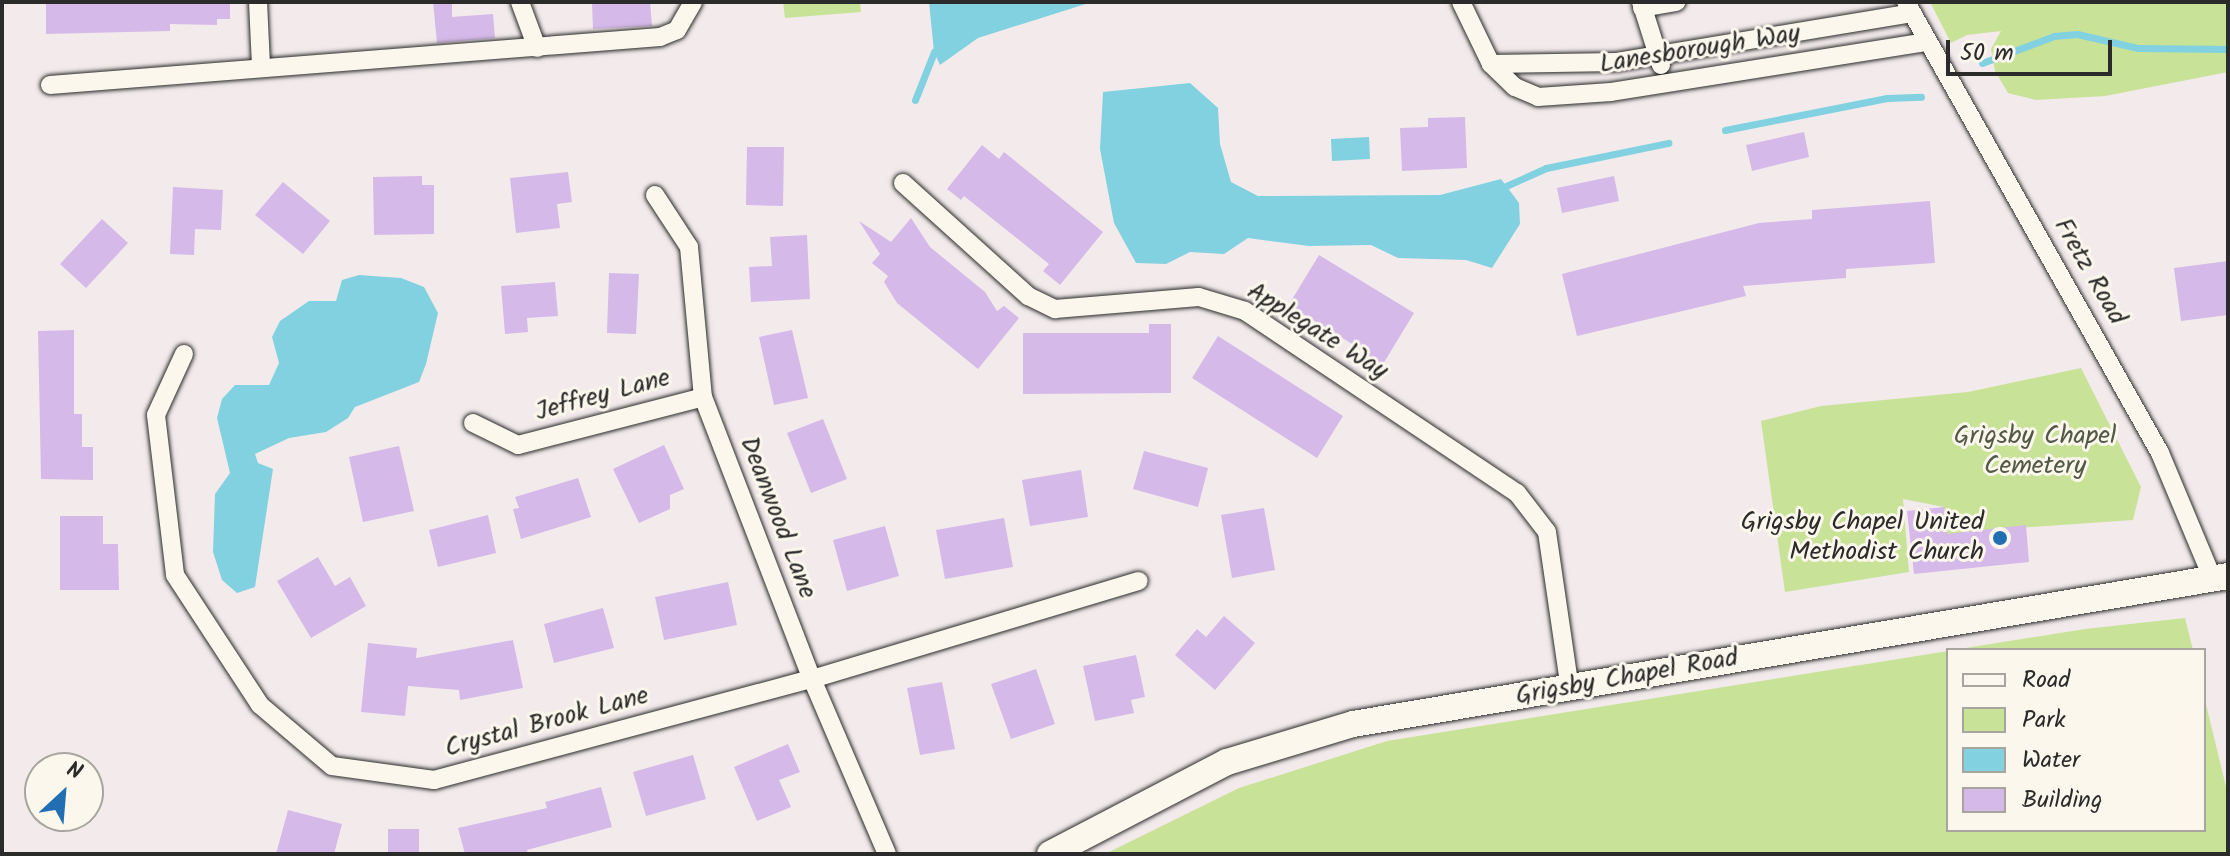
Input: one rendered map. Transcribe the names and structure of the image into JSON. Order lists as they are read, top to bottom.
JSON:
{
  "streets": {
    "street": [
      "Lanesborough Way",
      "Fretz Road",
      "Applegate Way",
      "Jeffrey Lane",
      "Deanwood Lane",
      "Grigsby Chapel Road",
      "Crystal Brook Lane"
    ]
  },
  "crossings": [
    ["Lanesborough Way", "Fretz Road"],
    ["Fretz Road", "Grigsby Chapel Road"],
    ["Applegate Way", "Grigsby Chapel Road"],
    ["Jeffrey Lane", "Deanwood Lane"],
    ["Deanwood Lane", "Crystal Brook Lane"]
  ],
  "parks": ["Grigsby Chapel Cemetery"],
  "places": ["Grigsby Chapel United Methodist Church"],
  "legend": [
    "Road",
    "Park",
    "Water",
    "Building"
  ],
  "scale_bar": "50 m",
  "north": "top right"
}
